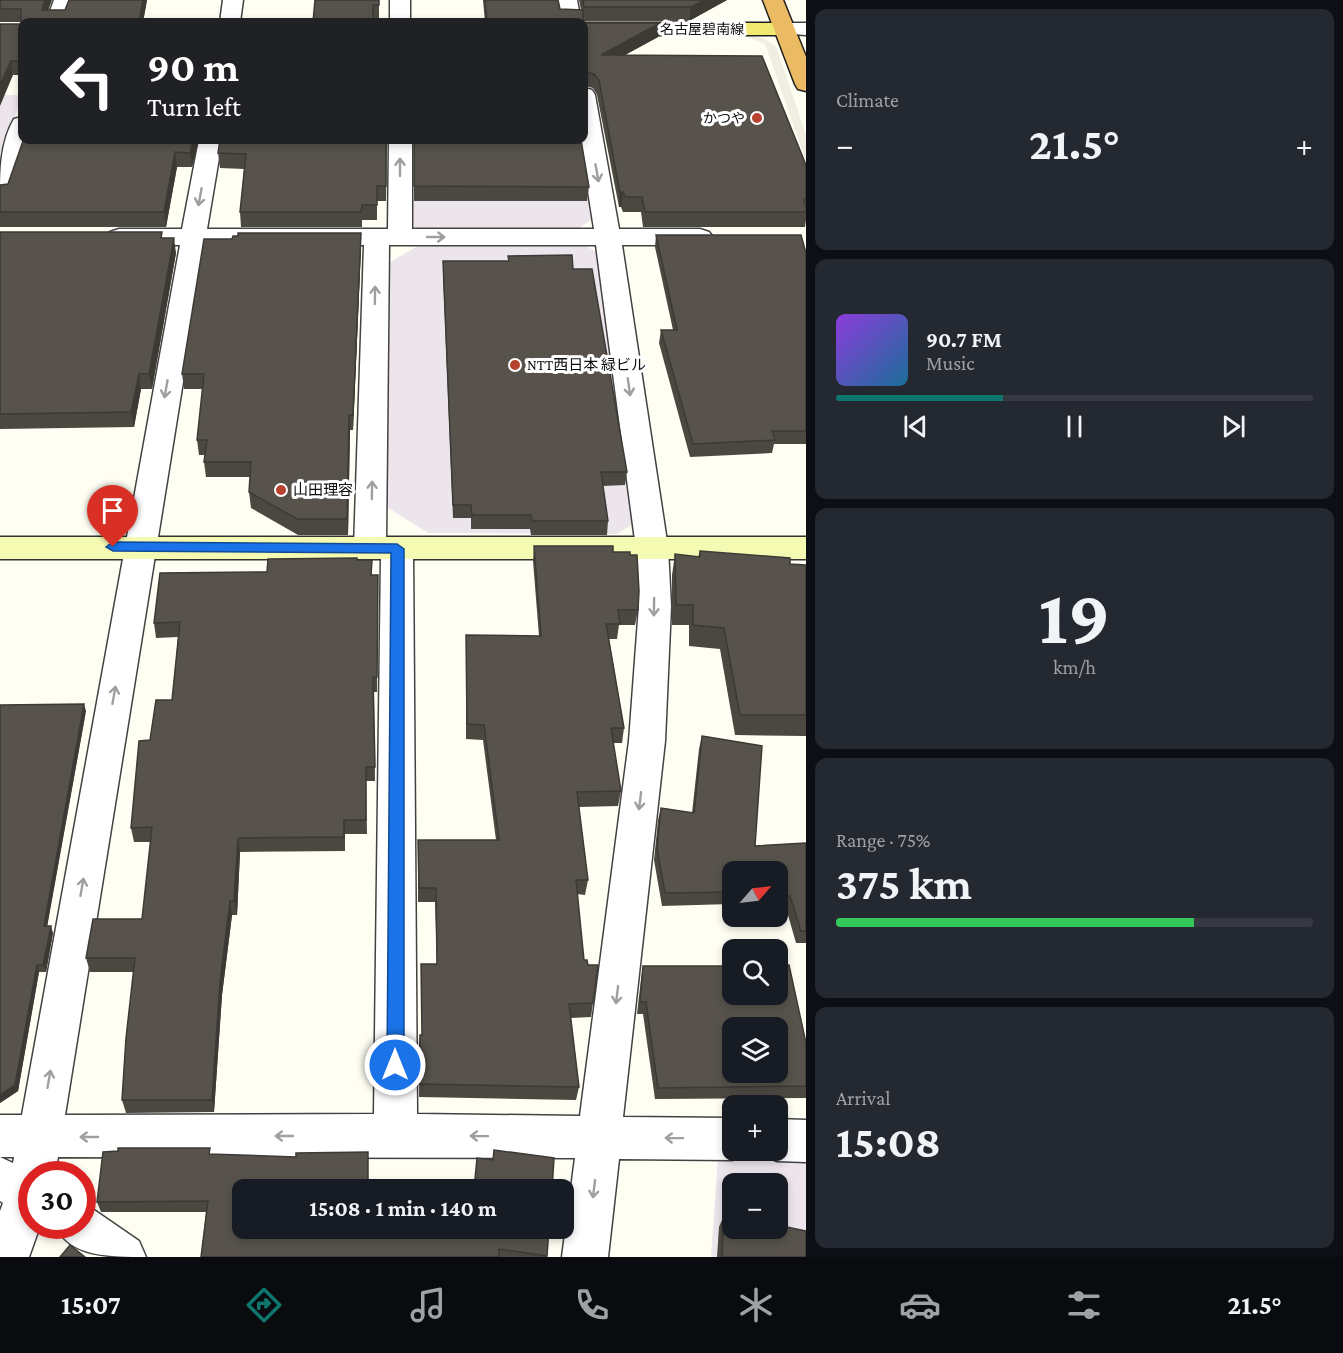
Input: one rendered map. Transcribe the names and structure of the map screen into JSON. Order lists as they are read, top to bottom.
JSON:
{
  "streets": {
    "main road": ["名古屋碧南線"]
  },
  "places": ["かつや", "NTT西日本 緑ビル", "山田理容"],
  "north": "top right",
  "page": {
    "tile": [
      "Climate",
      ["19", "km/h"],
      ["Range · 75%", "375 km"],
      ["Arrival", "15:08"]
    ],
    "turn": ["90 m", "Turn left"],
    "heat": ["−", "21.5°", "+"],
    "song": ["90.7 FM", "Music"],
    "map_buttons": ["+", "−"],
    "limit": "30",
    "trip": "15:08 · 1 min · 140 m",
    "tabs": ["15:07", "21.5°"]
  }
}
